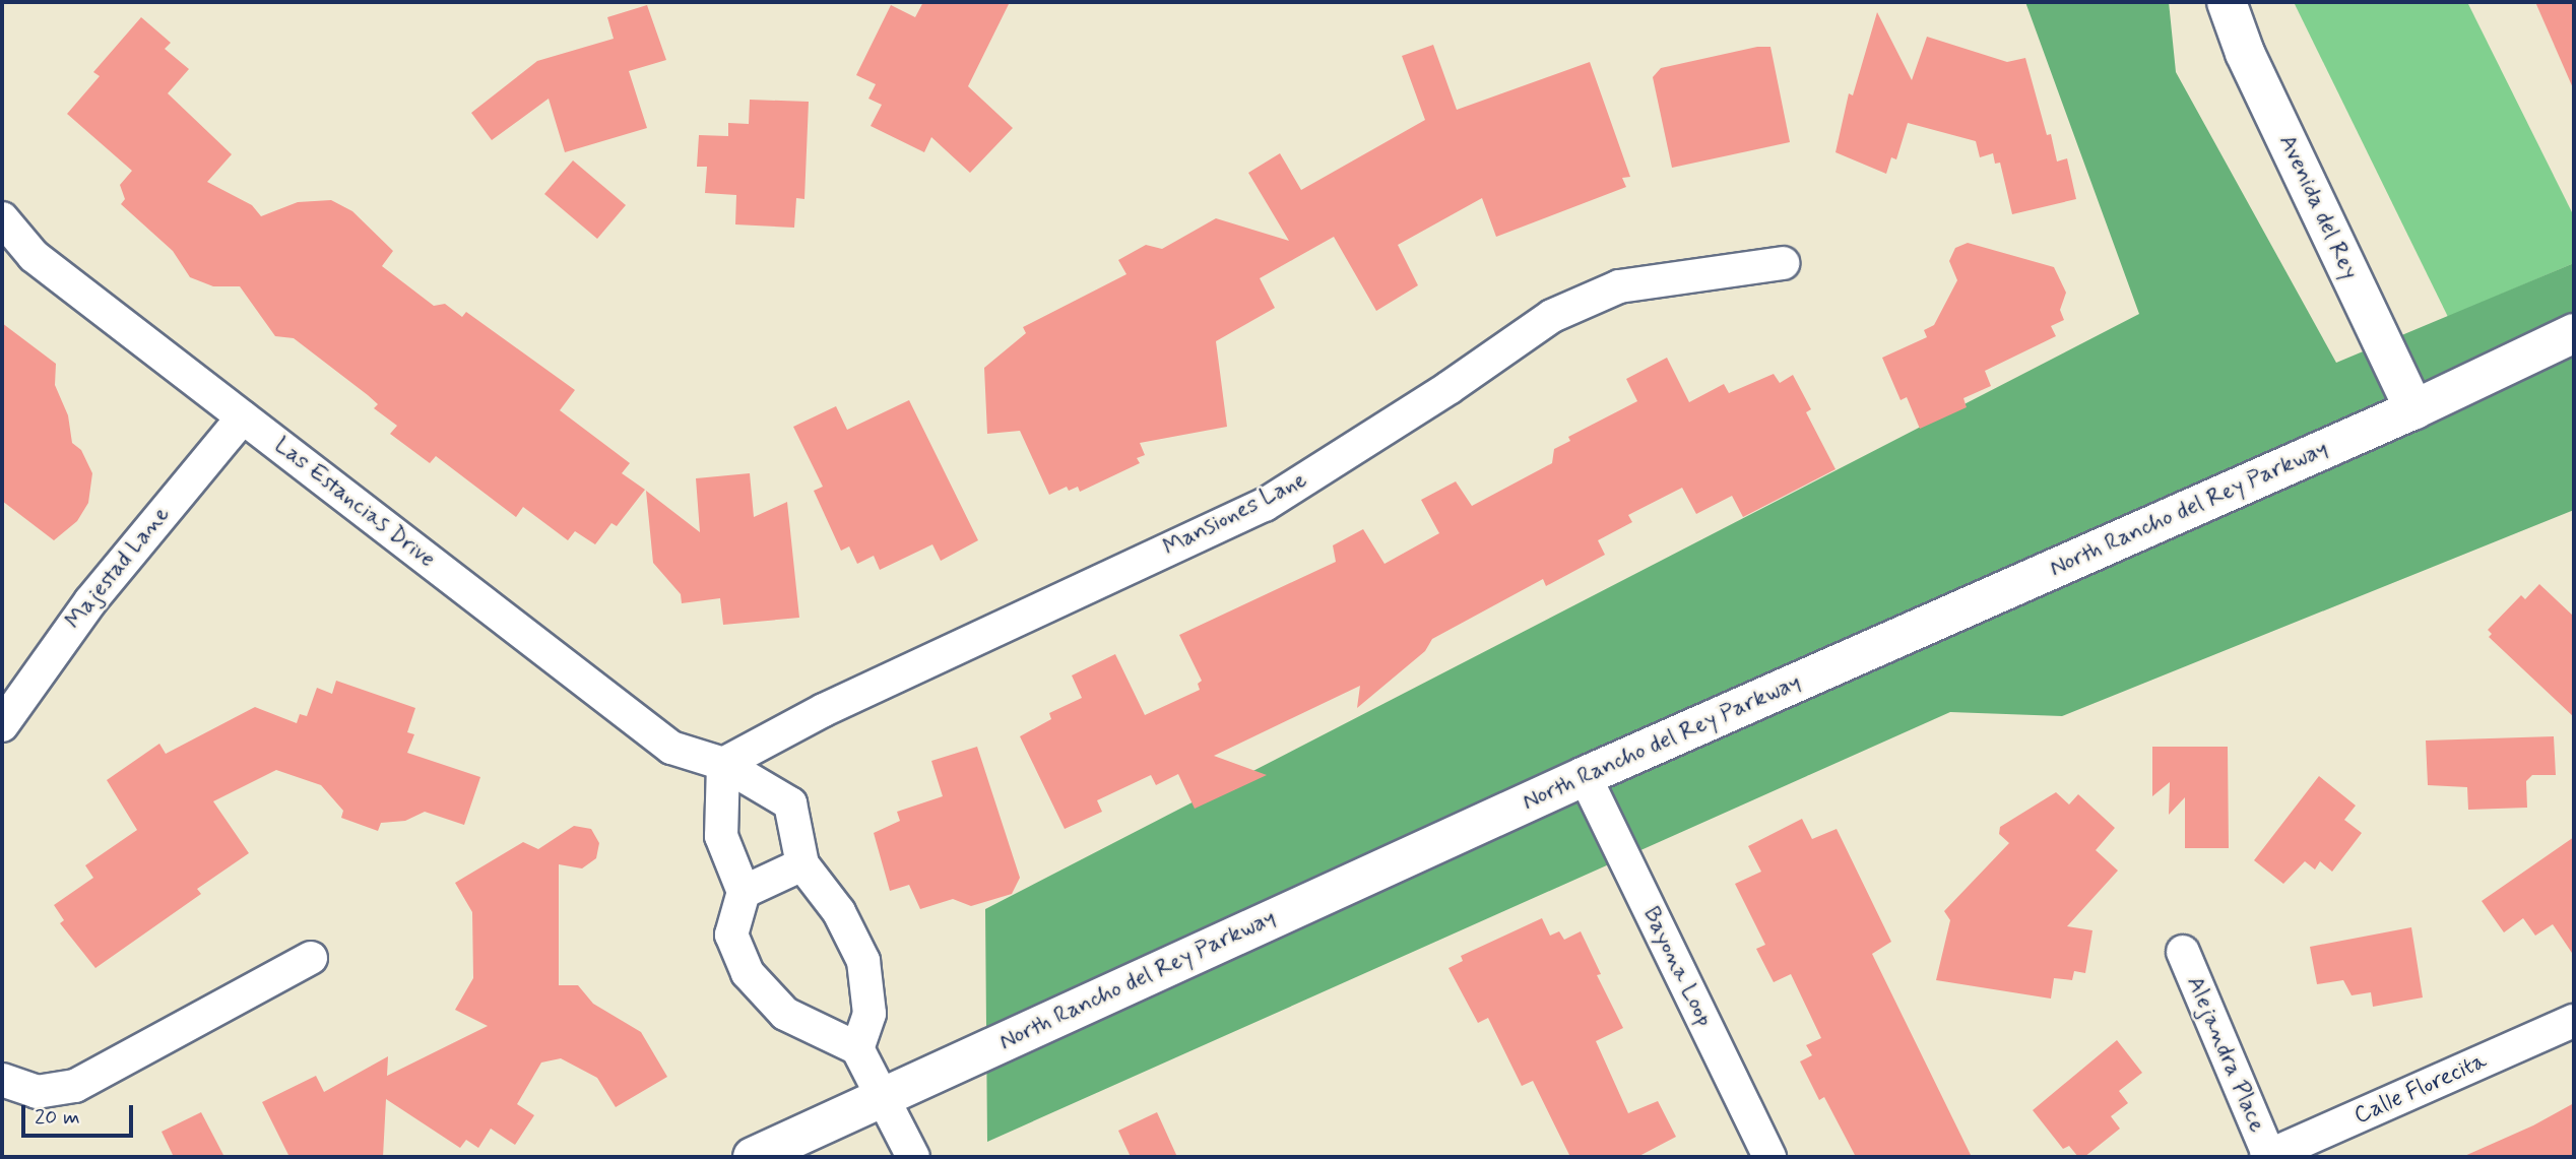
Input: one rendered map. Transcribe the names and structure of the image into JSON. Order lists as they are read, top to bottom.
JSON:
{
  "streets": {
    "street": [
      "Avenida del Rey",
      "Las Estancias Drive",
      "North Rancho del Rey Parkway",
      "Mansiones Lane",
      "Majestad Lane",
      "Bayona Loop",
      "Alejandra Place",
      "Calle Florecita"
    ]
  },
  "crossings": [
    ["Avenida del Rey", "North Rancho del Rey Parkway"],
    ["Las Estancias Drive", "Mansiones Lane"],
    ["Las Estancias Drive", "Majestad Lane"],
    ["North Rancho del Rey Parkway", "Bayona Loop"],
    ["Alejandra Place", "Calle Florecita"]
  ],
  "scale_bar": "20 m"
}
